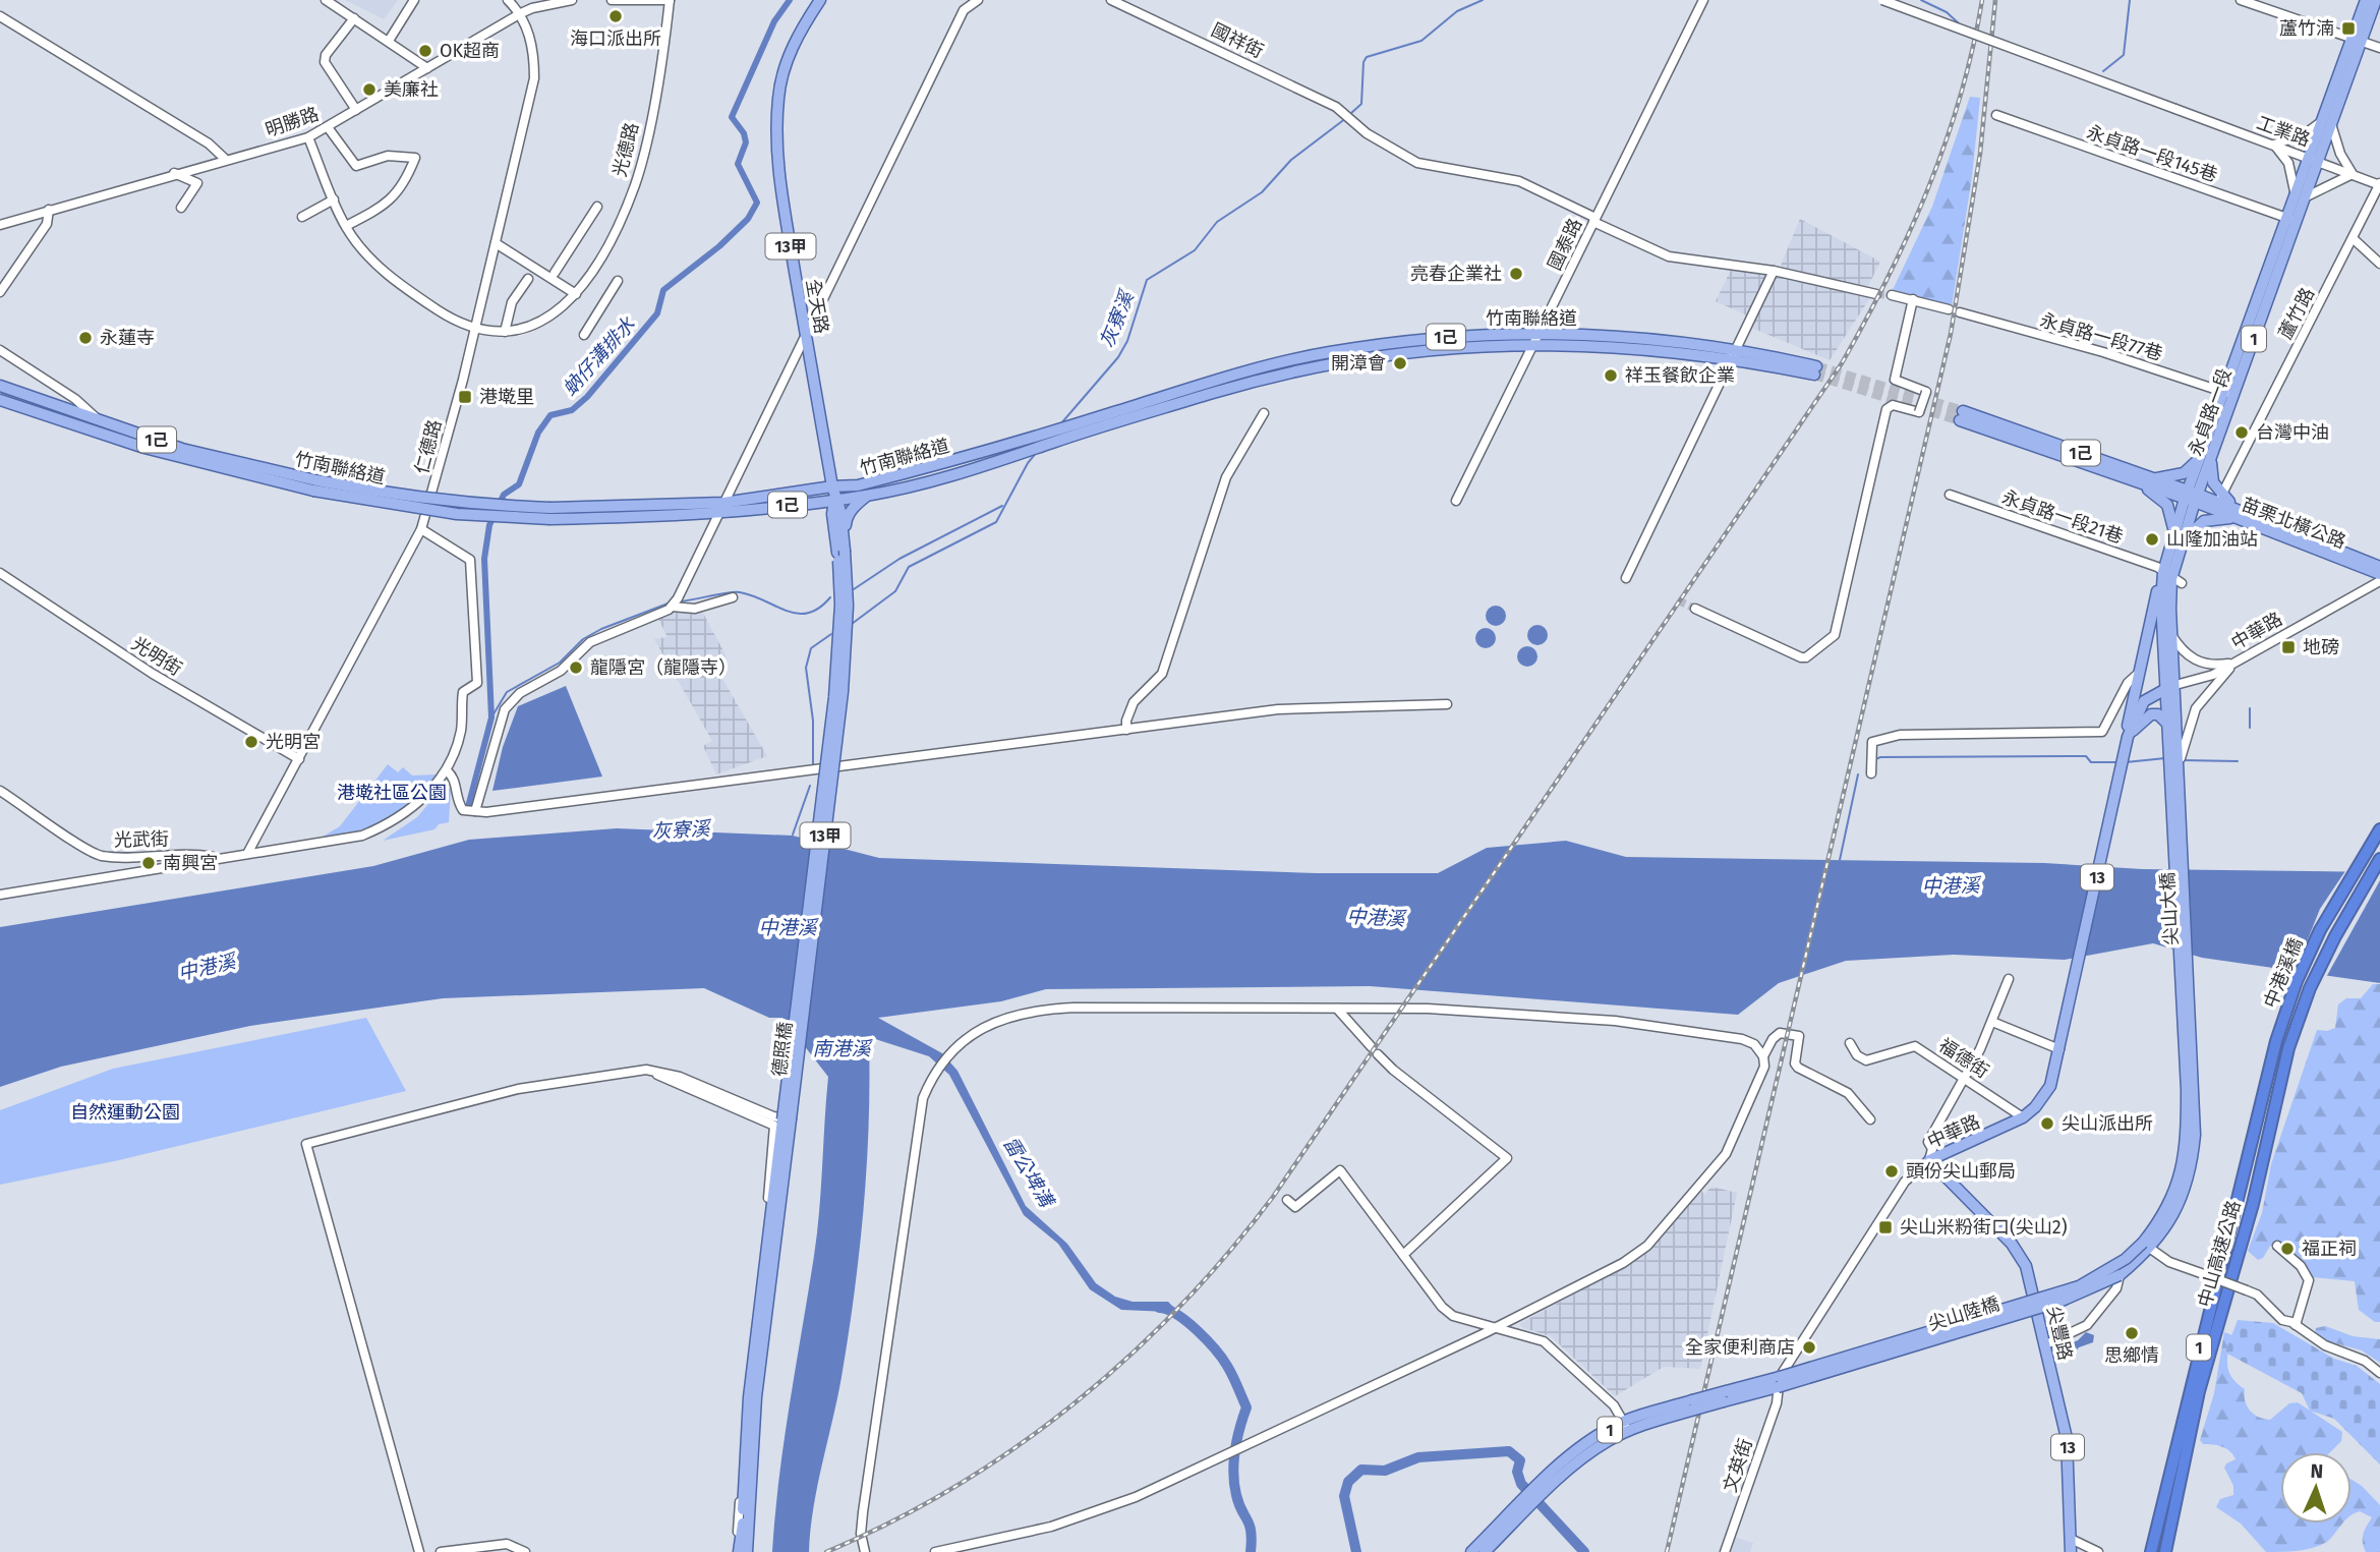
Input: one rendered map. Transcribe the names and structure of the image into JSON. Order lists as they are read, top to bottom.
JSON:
{
  "streets": {
    "highway": ["1", "中港溪橋", "中山高速公路"],
    "main road": [
      "13甲",
      "全天路",
      "竹南聯絡道",
      "1己",
      "永貞路一段",
      "苗栗北橫公路",
      "中華路",
      "13",
      "尖山大橋",
      "德照橋",
      "尖山陸橋",
      "尖豐路"
    ],
    "street": [
      "國祥街",
      "明勝路",
      "工業路",
      "光德路",
      "永貞路一段145巷",
      "國泰路",
      "蘆竹路",
      "永貞路一段77巷",
      "仁德路",
      "永貞路一段21巷",
      "光明街",
      "光武街",
      "福德街",
      "文英街"
    ]
  },
  "crossings": [
    ["國祥街", "國泰路"],
    ["明勝路", "仁德路"],
    ["工業路", "蘆竹路"],
    ["工業路", "永貞路一段"],
    ["光德路", "仁德路"],
    ["永貞路一段145巷", "永貞路一段"],
    ["國泰路", "竹南聯絡道"],
    ["13甲", "全天路"],
    ["13甲", "竹南聯絡道"],
    ["13甲", "德照橋"],
    ["全天路", "竹南聯絡道"],
    ["1己", "永貞路一段"],
    ["1己", "苗栗北橫公路"],
    ["永貞路一段77巷", "永貞路一段"],
    ["1", "中華路"],
    ["1", "尖山大橋"],
    ["1", "尖山陸橋"],
    ["1", "文英街"],
    ["永貞路一段", "永貞路一段21巷"],
    ["永貞路一段", "苗栗北橫公路"],
    ["永貞路一段", "中華路"],
    ["永貞路一段", "13"],
    ["永貞路一段", "尖山大橋"],
    ["仁德路", "光明街"],
    ["永貞路一段21巷", "13"],
    ["中華路", "13"],
    ["中華路", "福德街"],
    ["中華路", "尖山陸橋"],
    ["中華路", "尖豐路"],
    ["中華路", "文英街"],
    ["中港溪橋", "中山高速公路"],
    ["尖山陸橋", "文英街"]
  ],
  "water": [
    "灰寮溪",
    "蚋仔溝排水",
    "中港溪",
    "南港溪",
    "雷公埤溝"
  ],
  "parks": ["港墘社區公園", "自然運動公園"],
  "places": {
    "other": [
      "海口派出所",
      "OK超商",
      "美廉社",
      "亮春企業社",
      "永蓮寺",
      "開漳會",
      "祥玉餐飲企業",
      "台灣中油",
      "山隆加油站",
      "龍隱宮（龍隱寺）",
      "光明宮",
      "南興宮",
      "尖山派出所",
      "頭份尖山郵局",
      "福正祠",
      "思鄉情",
      "全家便利商店"
    ],
    "transit": [
      "蘆竹湳",
      "港墘里",
      "地磅",
      "尖山米粉街口(尖山2)"
    ]
  },
  "north": "top"
}
